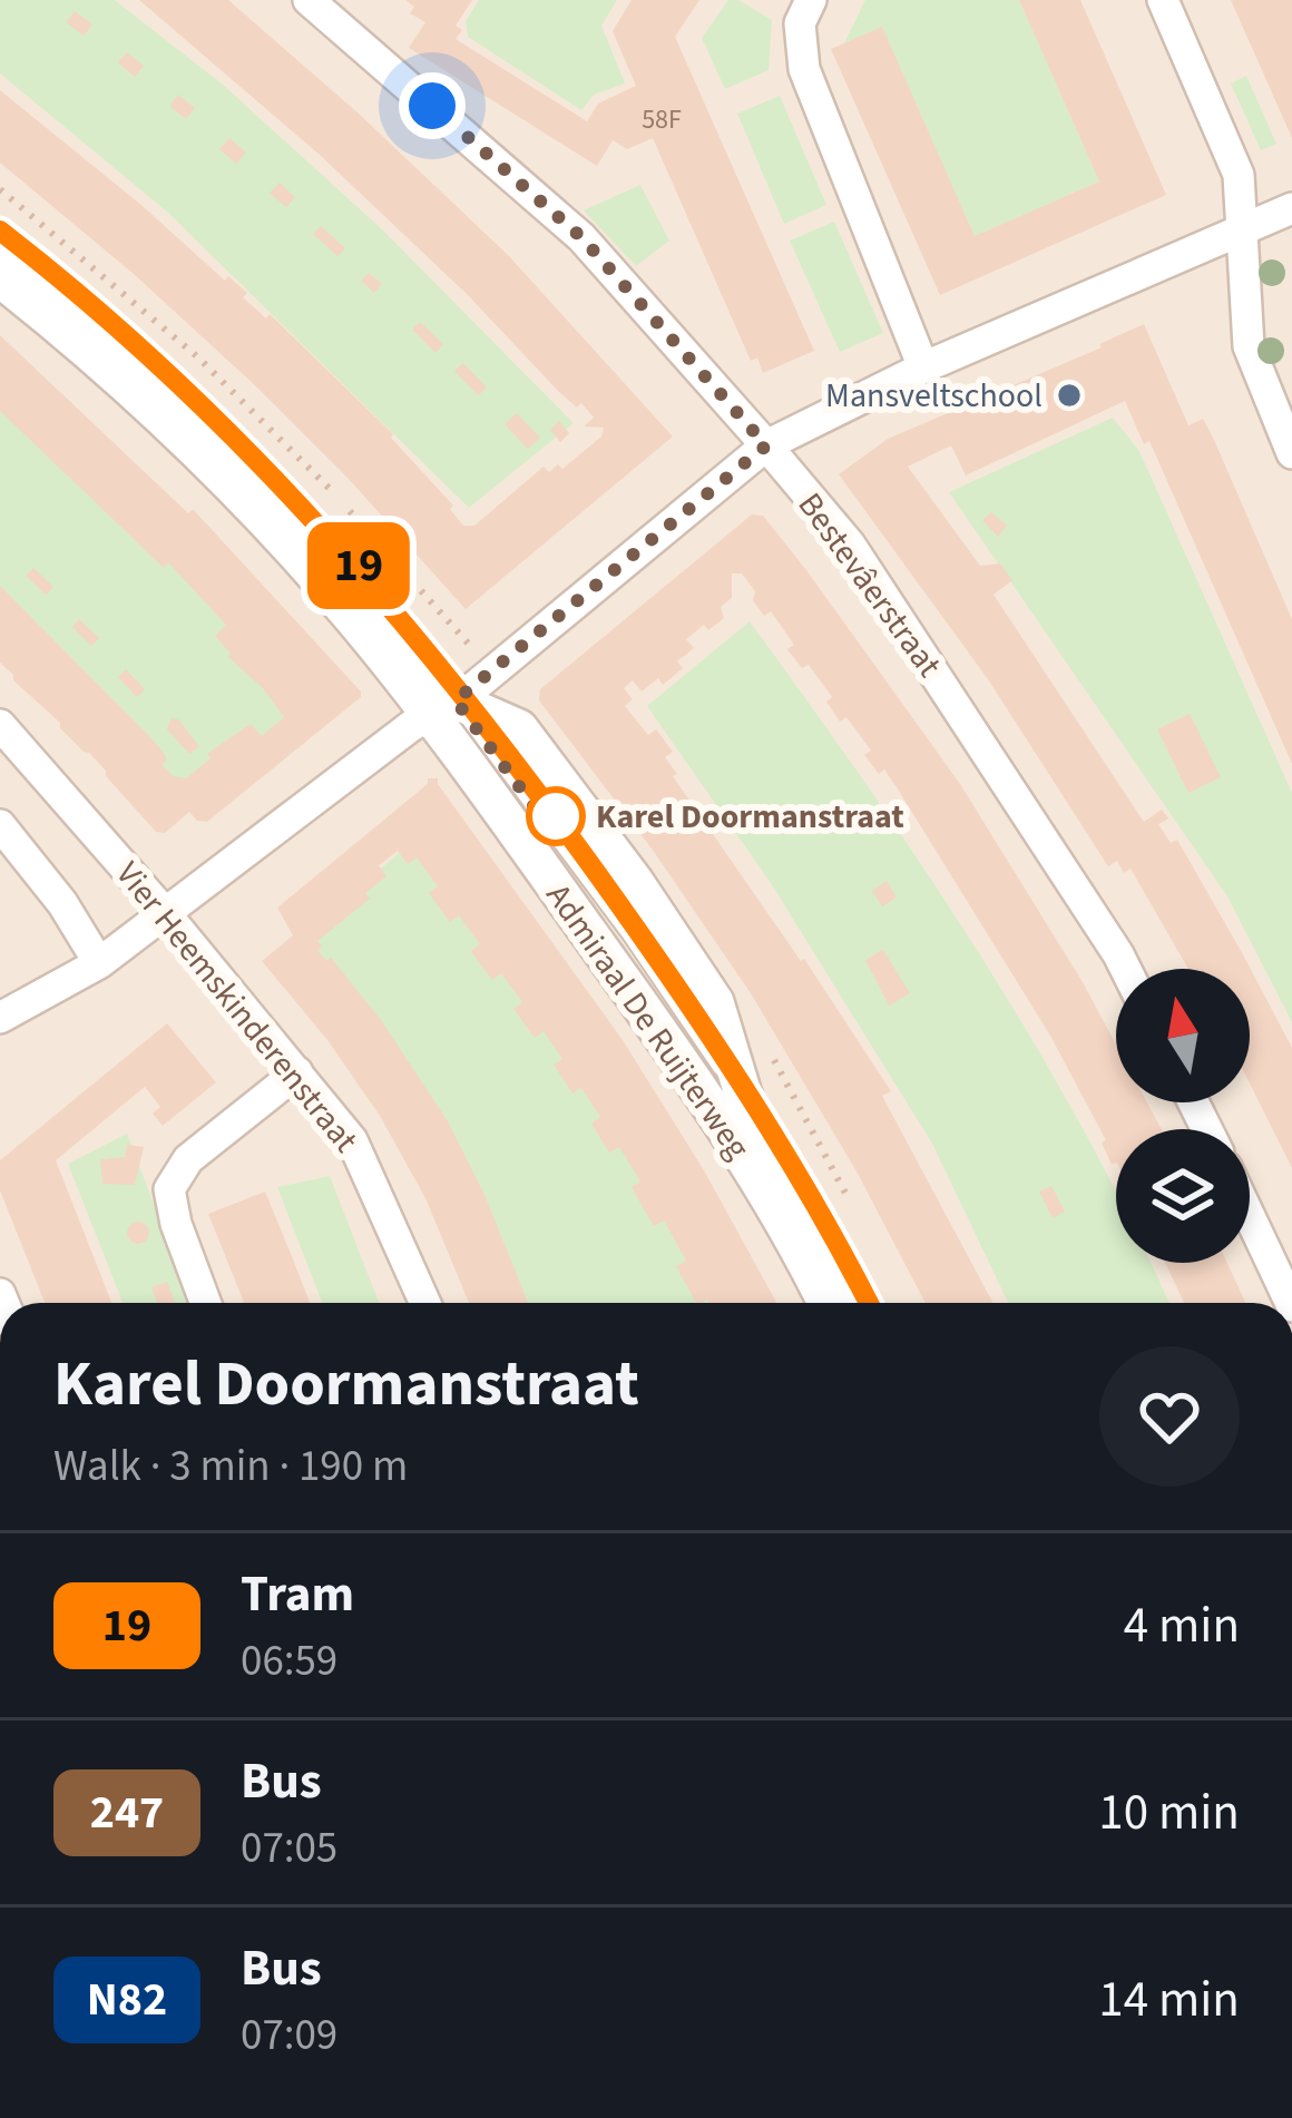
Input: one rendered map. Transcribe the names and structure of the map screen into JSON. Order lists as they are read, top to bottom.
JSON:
{
  "streets": {
    "street": ["Bestevâerstraat", "Vier Heemskinderenstraat", "Admiraal De Ruijterweg"]
  },
  "places": ["Mansveltschool", "Karel Doormanstraat"],
  "lines": ["tram line 19"],
  "house_numbers": ["58F"],
  "north": "top",
  "page": {
    "on_map": "19",
    "heading": ["Karel Doormanstraat", "Walk · 3 min · 190 m"],
    "list": [
      {
        "mark": "19",
        "name": "Tram",
        "note": "06:59",
        "value": "4 min"
      },
      {
        "mark": "247",
        "name": "Bus",
        "note": "07:05",
        "value": "10 min"
      },
      {
        "mark": "N82",
        "name": "Bus",
        "note": "07:09",
        "value": "14 min"
      }
    ]
  }
}
